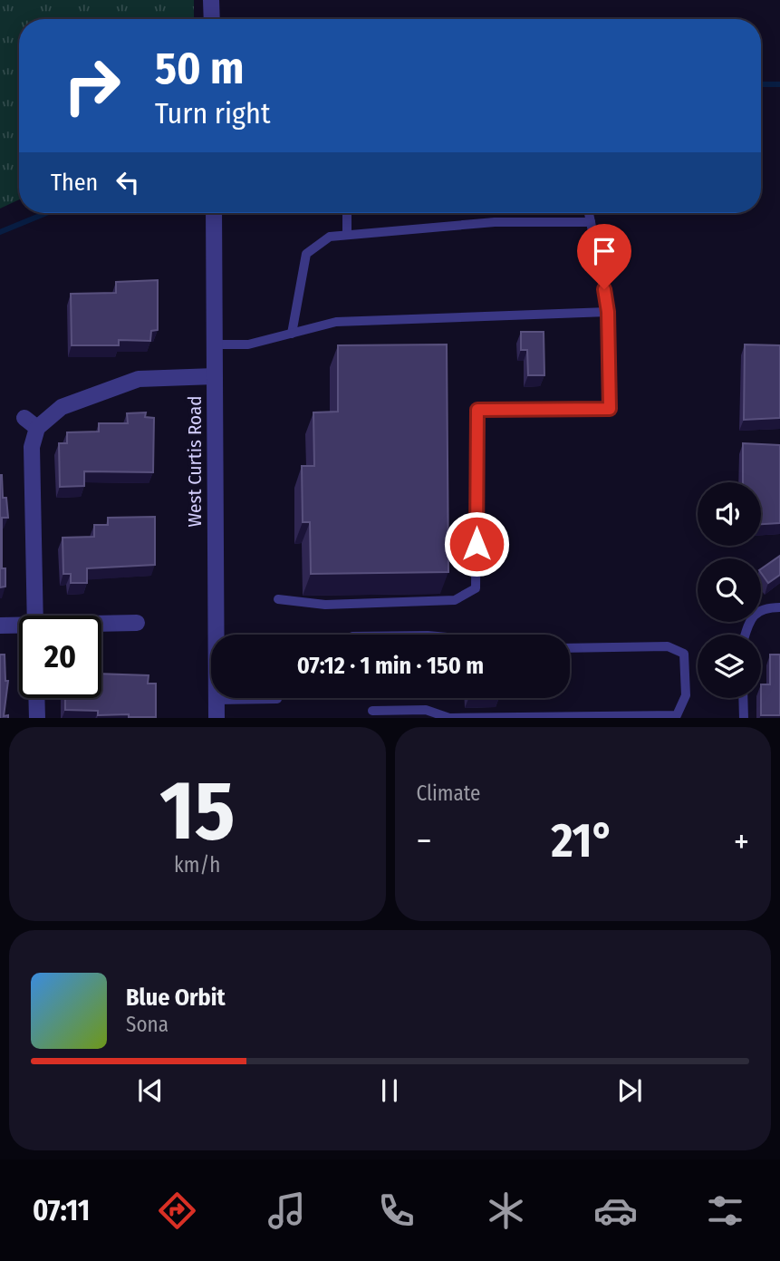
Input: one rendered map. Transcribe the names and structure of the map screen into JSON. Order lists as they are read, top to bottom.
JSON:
{
  "streets": {
    "street": ["West Curtis Road"]
  },
  "page": {
    "turn": ["50 m", "Turn right"],
    "then": "Then",
    "limit": "20",
    "trip": "07:12 · 1 min · 150 m",
    "tile": [
      ["15", "km/h"],
      "Climate"
    ],
    "heat": ["−", "21°", "+"],
    "song": ["Blue Orbit", "Sona"],
    "tabs": "07:11"
  }
}
